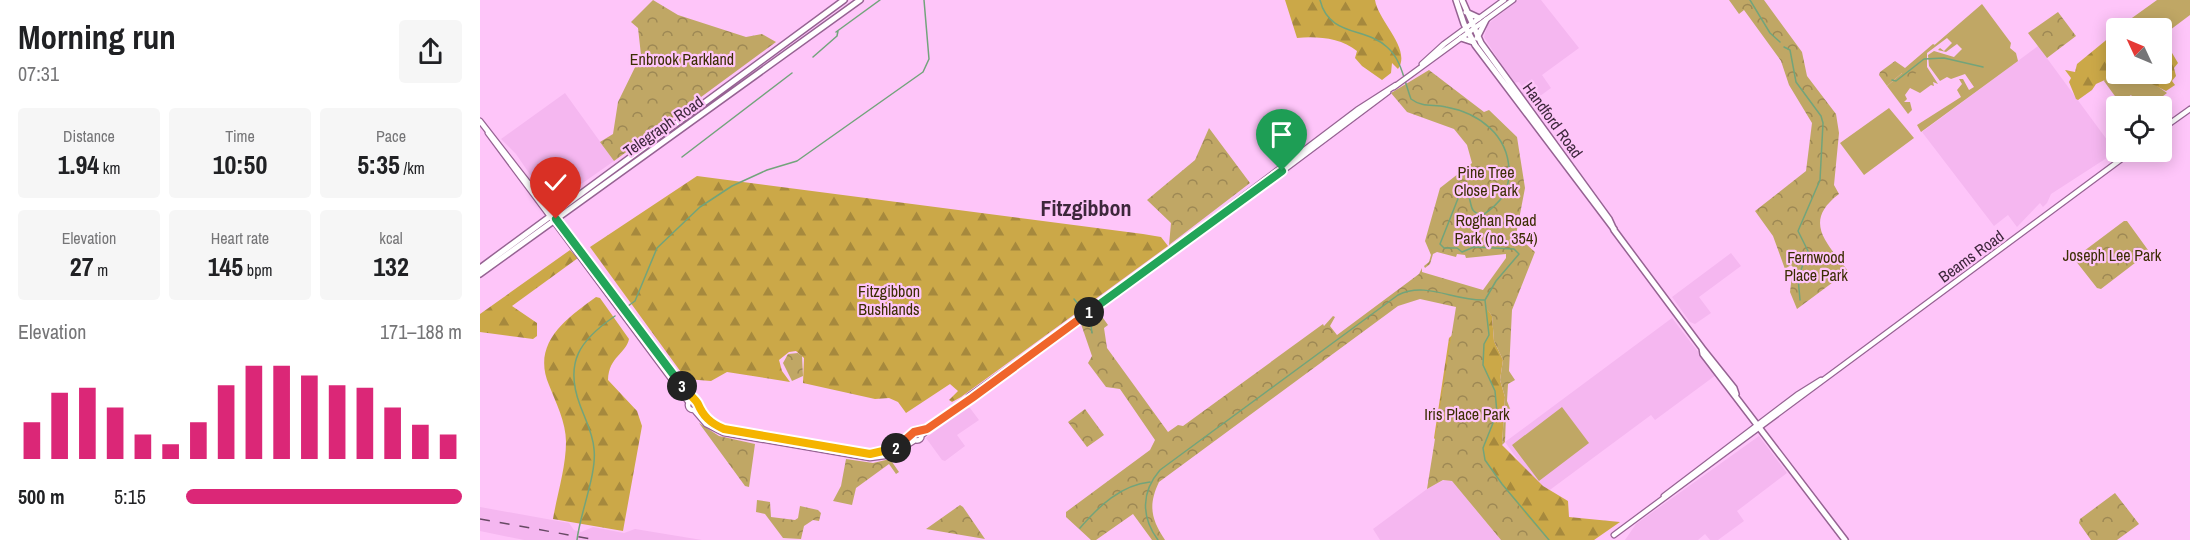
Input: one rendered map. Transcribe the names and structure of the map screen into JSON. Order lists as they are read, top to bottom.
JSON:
{
  "streets": {
    "main road": ["Handford Road", "Telegraph Road", "Beams Road"]
  },
  "crossings": [
    ["Handford Road", "Beams Road"]
  ],
  "districts": ["Fitzgibbon"],
  "parks": [
    "Enbrook Parkland",
    "Pine Tree Close Park",
    "Roghan Road Park (no. 354)",
    "Joseph Lee Park",
    "Fernwood Place Park",
    "Fitzgibbon Bushlands",
    "Iris Place Park"
  ],
  "north": "top left",
  "page": {
    "heading": ["Morning run", "07:31"],
    "stats": [
      ["Distance", "1.94 km"],
      ["Time", "10:50"],
      ["Pace", "5:35 /km"],
      ["Elevation", "27 m"],
      ["Heart rate", "145 bpm"],
      ["kcal", "132"]
    ],
    "pins": ["1", "3", "2"],
    "chart": ["Elevation", "171–188 m"],
    "list": [
      {
        "name": "500 m",
        "note": "5:15"
      }
    ]
  }
}
